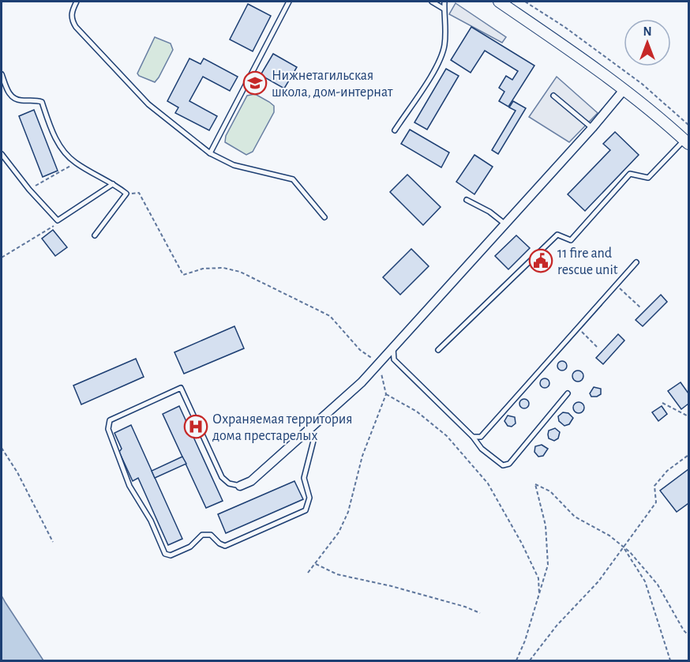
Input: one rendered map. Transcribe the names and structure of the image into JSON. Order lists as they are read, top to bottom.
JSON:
{
  "places": {
    "school or university": ["Нижнетагильская школа, дом-интернат"],
    "public building": ["11 fire and rescue unit"],
    "hospital": ["Охраняемая территория дома престарелых"]
  },
  "north": "top"
}
